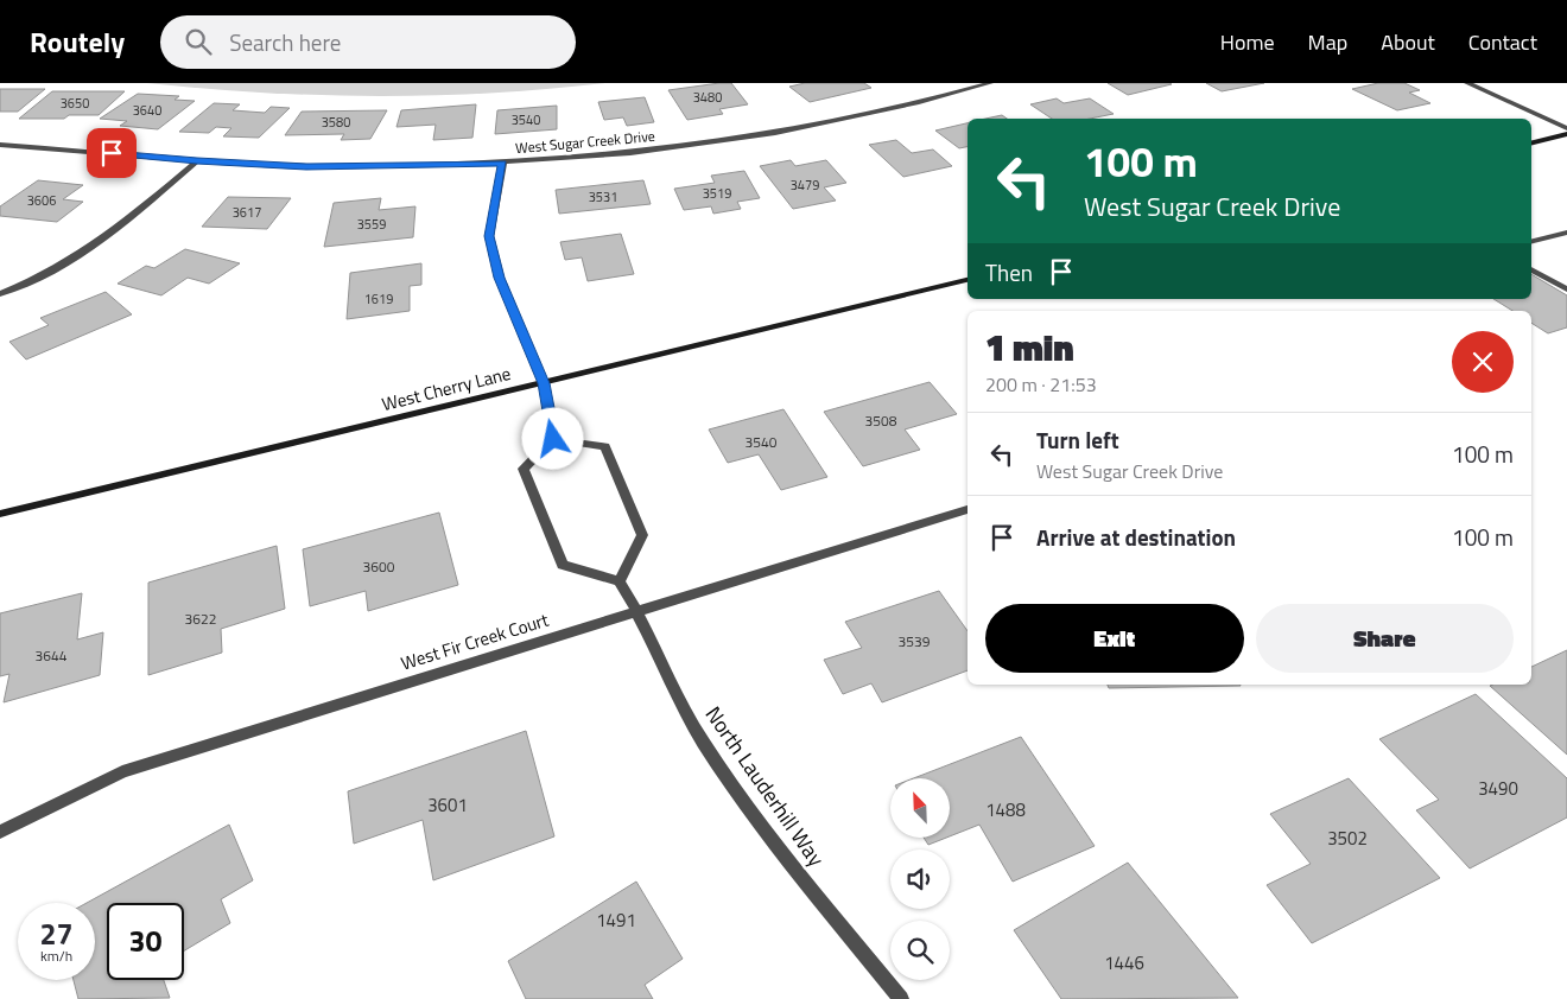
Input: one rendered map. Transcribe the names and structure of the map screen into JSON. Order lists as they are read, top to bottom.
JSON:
{
  "streets": {
    "main road": ["West Cherry Lane"],
    "street": ["West Sugar Creek Drive", "West Fir Creek Court", "North Lauderhill Way"]
  },
  "crossings": [
    ["West Fir Creek Court", "North Lauderhill Way"]
  ],
  "house_numbers": [
    "3480",
    "3650",
    "3640",
    "3540",
    "3580",
    "3479",
    "3519",
    "3531",
    "3606",
    "3617",
    "3559",
    "1619",
    "3508",
    "3540",
    "3600",
    "3622",
    "3539",
    "3644",
    "3490",
    "3601",
    "1488",
    "3502",
    "1491",
    "1446"
  ],
  "north": "top left",
  "page": {
    "header": "Routely",
    "search": "Search here",
    "nav": [
      "Home",
      "Map",
      "About",
      "Contact"
    ],
    "turn": ["100 m", "West Sugar Creek Drive"],
    "then": "Then",
    "heading": ["1 min", "200 m · 21:53"],
    "list": [
      {
        "name": "Turn left",
        "note": "West Sugar Creek Drive",
        "value": "100 m"
      },
      {
        "name": "Arrive at destination",
        "value": "100 m"
      }
    ],
    "buttons": ["Exit", "Share"],
    "speed": "27 km/h",
    "limit": "30"
  }
}
